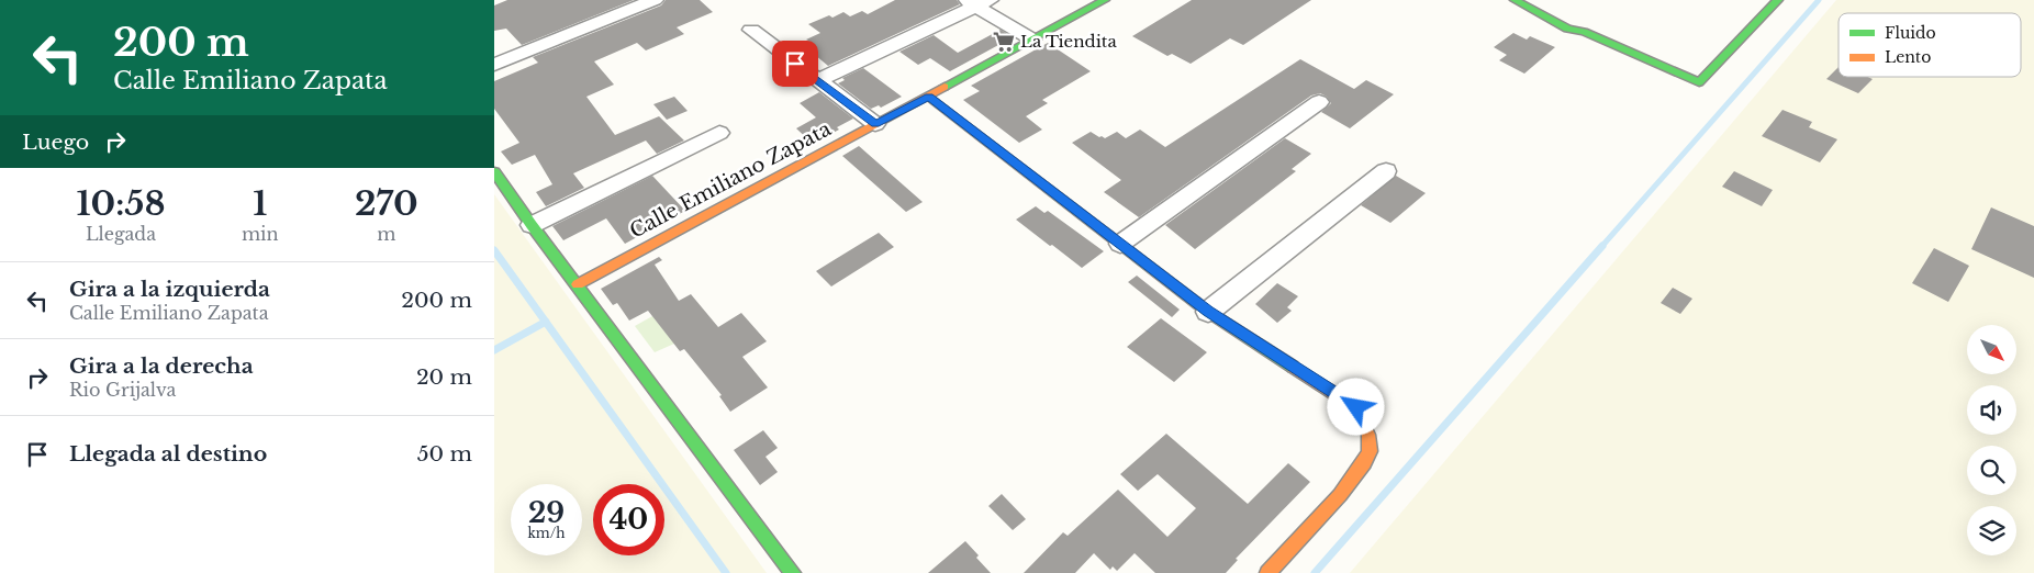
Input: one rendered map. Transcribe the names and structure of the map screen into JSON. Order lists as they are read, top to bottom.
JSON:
{
  "streets": {
    "street": ["Calle Emiliano Zapata"]
  },
  "places": {
    "supermarket": ["La Tiendita"]
  },
  "legend": ["Fluido", "Lento"],
  "north": "bottom right",
  "page": {
    "turn": ["200 m", "Calle Emiliano Zapata"],
    "then": "Luego",
    "eta": [
      "10:58",
      "Llegada",
      "1",
      "min",
      "270",
      "m"
    ],
    "list": [
      {
        "name": "Gira a la izquierda",
        "note": "Calle Emiliano Zapata",
        "value": "200 m"
      },
      {
        "name": "Gira a la derecha",
        "note": "Rio Grijalva",
        "value": "20 m"
      },
      {
        "name": "Llegada al destino",
        "value": "50 m"
      }
    ],
    "speed": "29 km/h",
    "limit": "40"
  }
}
